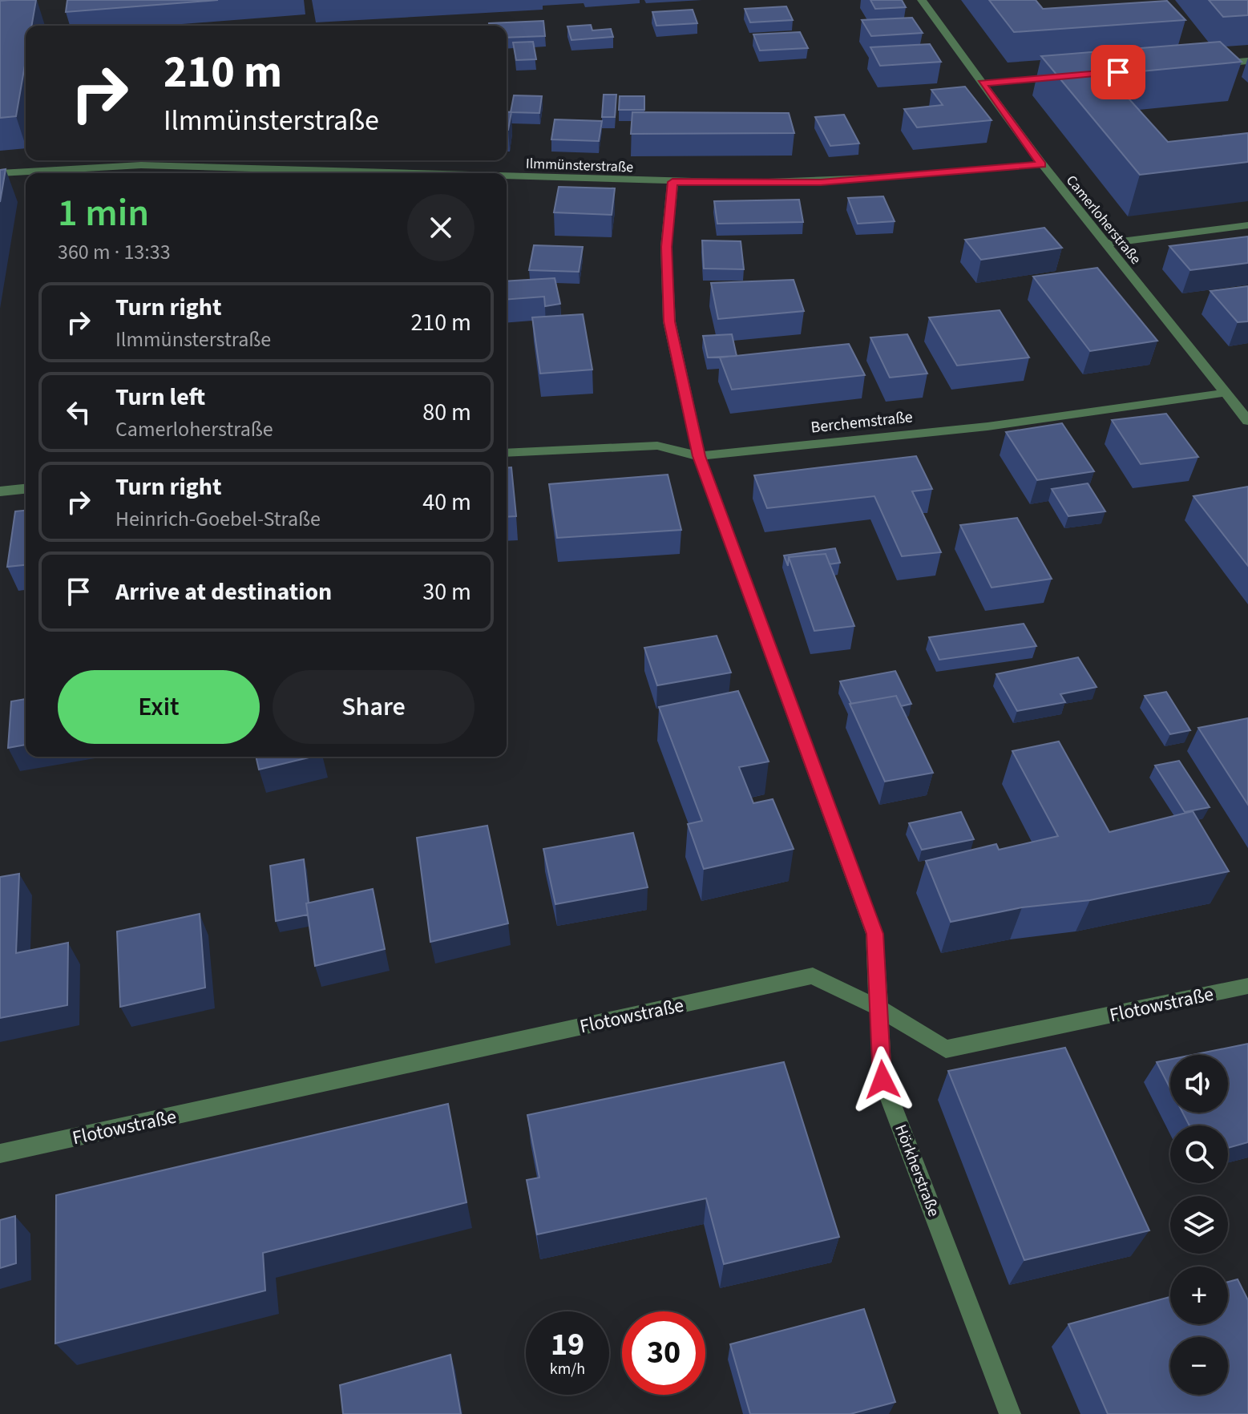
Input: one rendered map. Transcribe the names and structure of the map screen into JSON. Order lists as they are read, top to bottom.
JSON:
{
  "streets": {
    "street": [
      "Ilmmünsterstraße",
      "Camerloherstraße",
      "Berchemstraße",
      "Flotowstraße",
      "Hörkherstraße"
    ]
  },
  "crossings": [
    ["Ilmmünsterstraße", "Camerloherstraße"],
    ["Ilmmünsterstraße", "Hörkherstraße"],
    ["Camerloherstraße", "Berchemstraße"],
    ["Berchemstraße", "Hörkherstraße"],
    ["Flotowstraße", "Hörkherstraße"]
  ],
  "page": {
    "turn": ["210 m", "Ilmmünsterstraße"],
    "heading": ["1 min", "360 m · 13:33"],
    "list": [
      {
        "name": "Turn right",
        "note": "Ilmmünsterstraße",
        "value": "210 m"
      },
      {
        "name": "Turn left",
        "note": "Camerloherstraße",
        "value": "80 m"
      },
      {
        "name": "Turn right",
        "note": "Heinrich-Goebel-Straße",
        "value": "40 m"
      },
      {
        "name": "Arrive at destination",
        "value": "30 m"
      }
    ],
    "buttons": ["Exit", "Share"],
    "map_buttons": ["+", "−"],
    "speed": "19 km/h",
    "limit": "30"
  }
}
